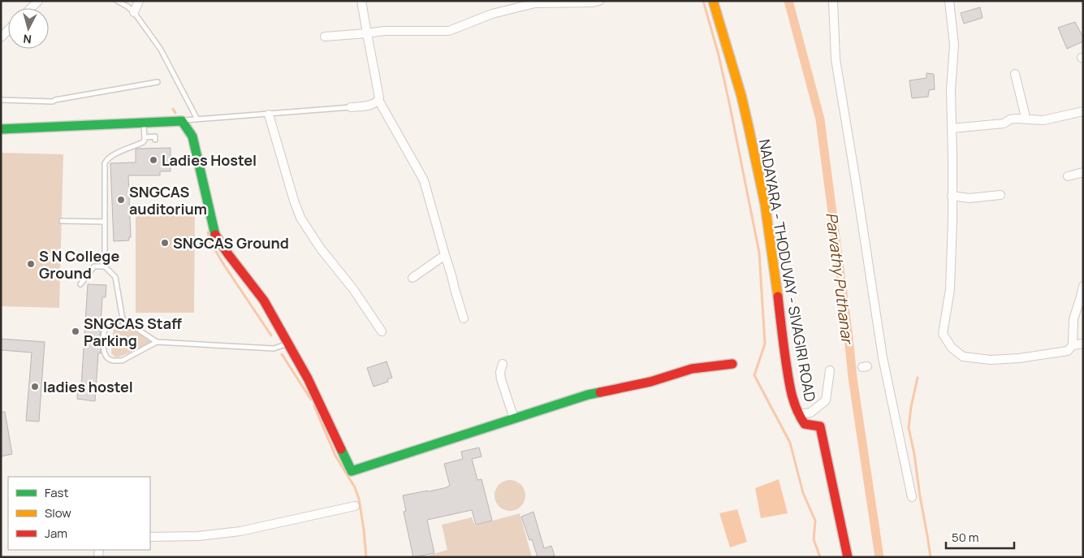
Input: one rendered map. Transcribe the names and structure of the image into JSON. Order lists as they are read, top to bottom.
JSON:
{
  "streets": {
    "street": ["NADAYARA - THODUVAY - SIVAGIRI ROAD"]
  },
  "water": ["Parvathy Puthanar"],
  "places": [
    "Ladies Hostel",
    "SNGCAS auditorium",
    "SNGCAS Ground",
    "S N College Ground",
    "SNGCAS Staff Parking",
    "ladies hostel"
  ],
  "legend": ["Fast", "Slow", "Jam"],
  "scale_bar": "50 m",
  "north": "bottom"
}
